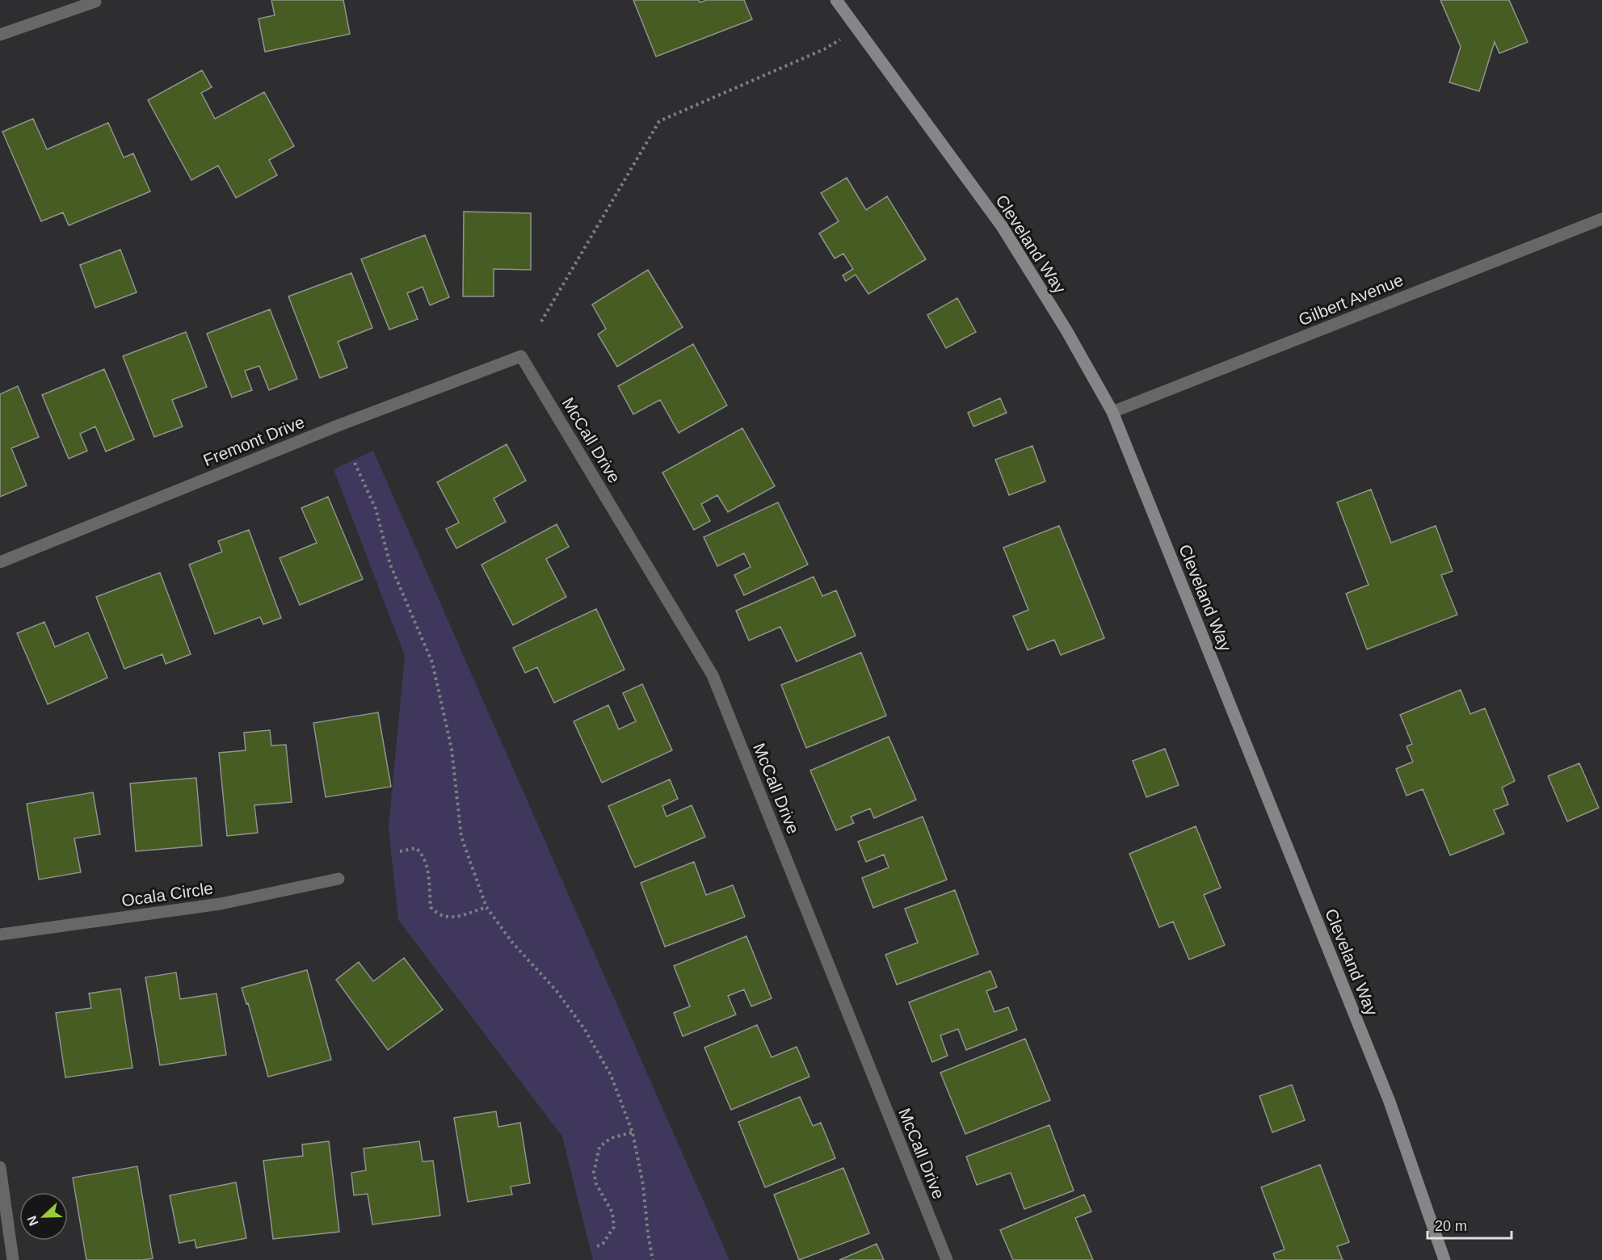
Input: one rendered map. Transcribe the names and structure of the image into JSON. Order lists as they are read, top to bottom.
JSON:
{
  "streets": {
    "street": [
      "Cleveland Way",
      "Gilbert Avenue",
      "McCall Drive",
      "Fremont Drive",
      "Ocala Circle"
    ]
  },
  "crossings": [
    ["Cleveland Way", "Gilbert Avenue"],
    ["McCall Drive", "Fremont Drive"]
  ],
  "scale_bar": "20 m",
  "north": "left"
}
